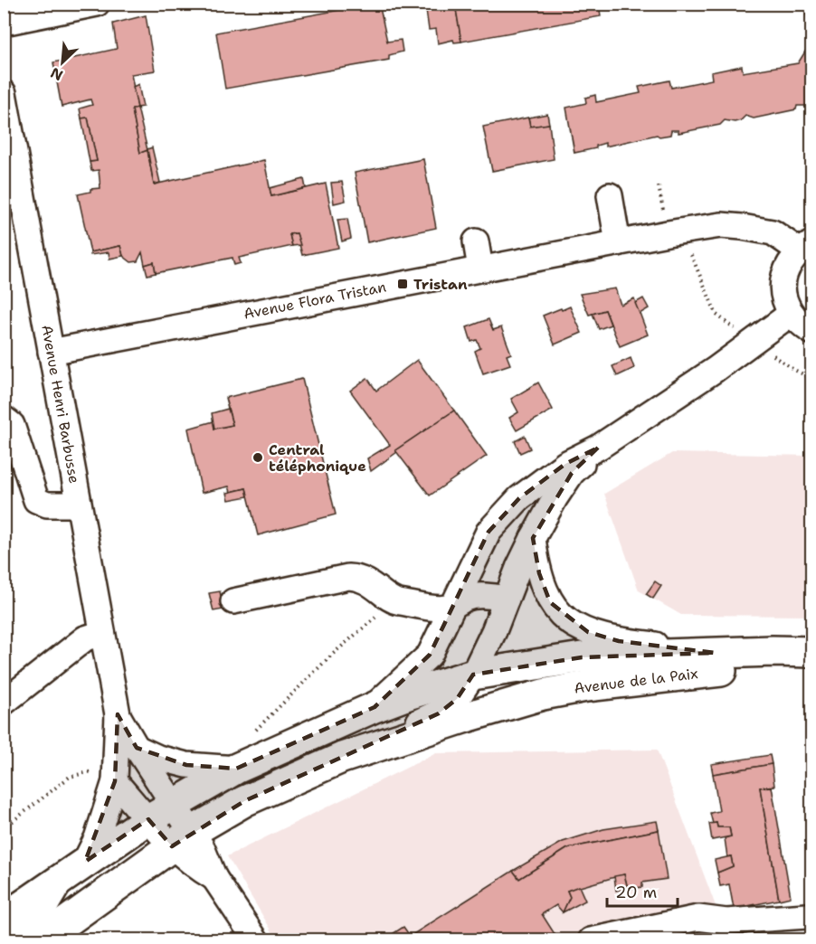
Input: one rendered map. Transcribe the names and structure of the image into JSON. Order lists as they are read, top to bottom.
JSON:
{
  "streets": {
    "main road": ["Avenue de la Paix"],
    "street": ["Avenue Flora Tristan", "Avenue Henri Barbusse"]
  },
  "crossings": [
    ["Avenue Flora Tristan", "Avenue Henri Barbusse"],
    ["Avenue Henri Barbusse", "Avenue de la Paix"]
  ],
  "places": {
    "transit": ["Tristan"],
    "other": ["Central téléphonique"]
  },
  "scale_bar": "20 m",
  "north": "bottom left"
}
